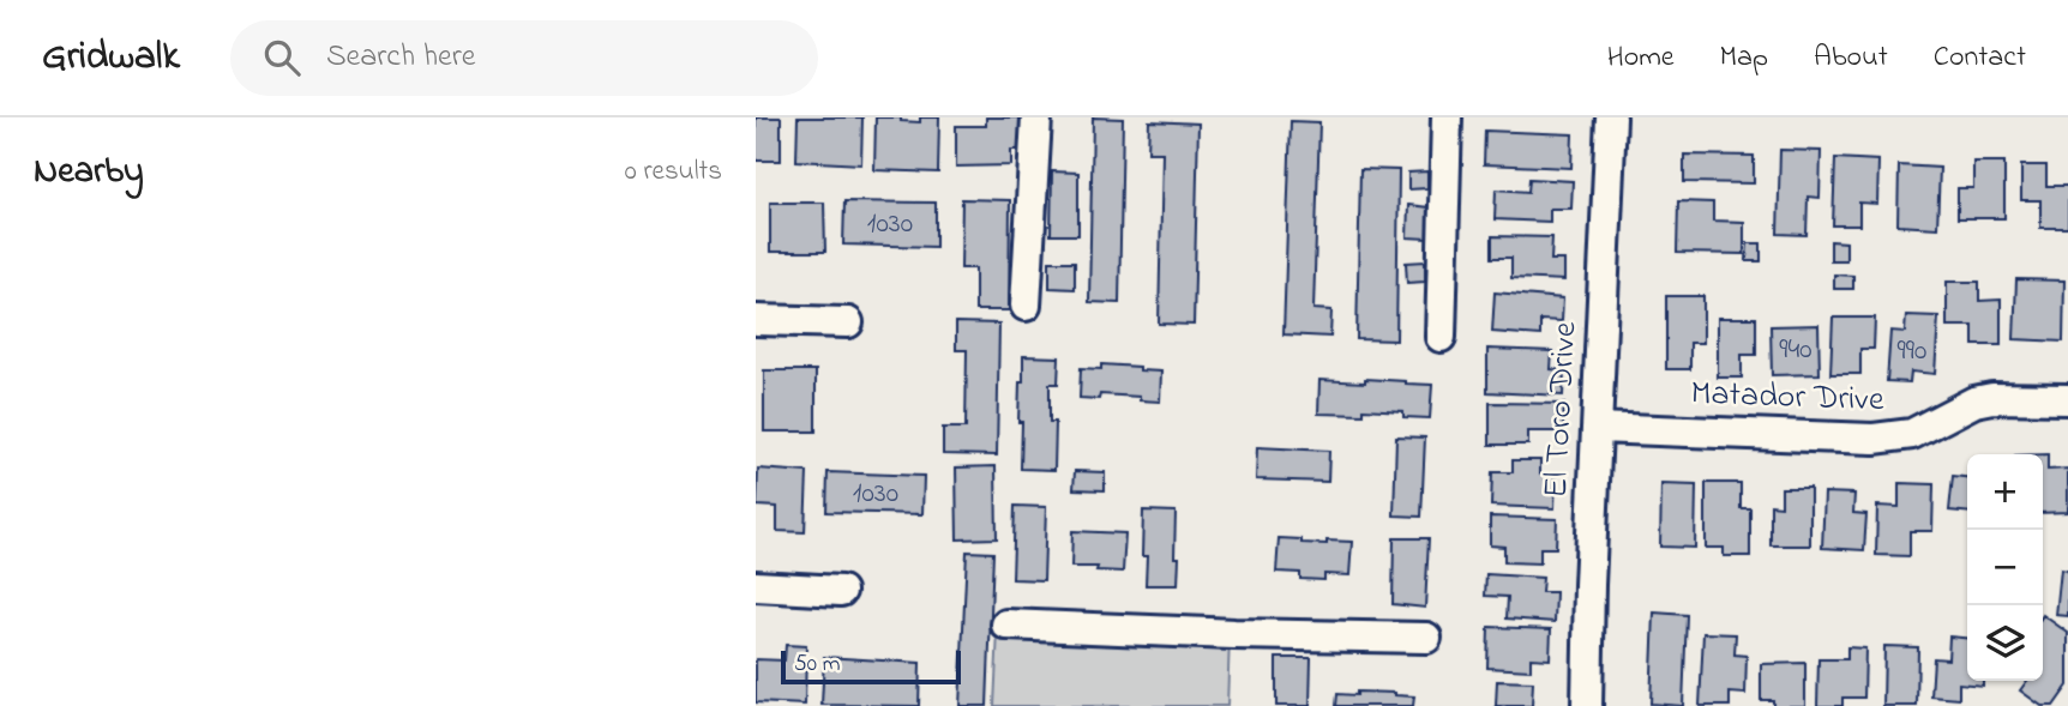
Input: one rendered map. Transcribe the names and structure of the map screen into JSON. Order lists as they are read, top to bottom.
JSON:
{
  "streets": {
    "street": ["Matador Drive", "El Toro Drive"]
  },
  "crossings": [
    ["Matador Drive", "El Toro Drive"]
  ],
  "house_numbers": [
    "1030",
    "940",
    "990",
    "1030"
  ],
  "scale_bar": "50 m",
  "page": {
    "header": "Gridwalk",
    "search": "Search here",
    "nav": [
      "Home",
      "Map",
      "About",
      "Contact"
    ],
    "heading": ["Nearby", "0 results"],
    "map_buttons": ["+", "−"],
    "scale": "50 m"
  }
}
